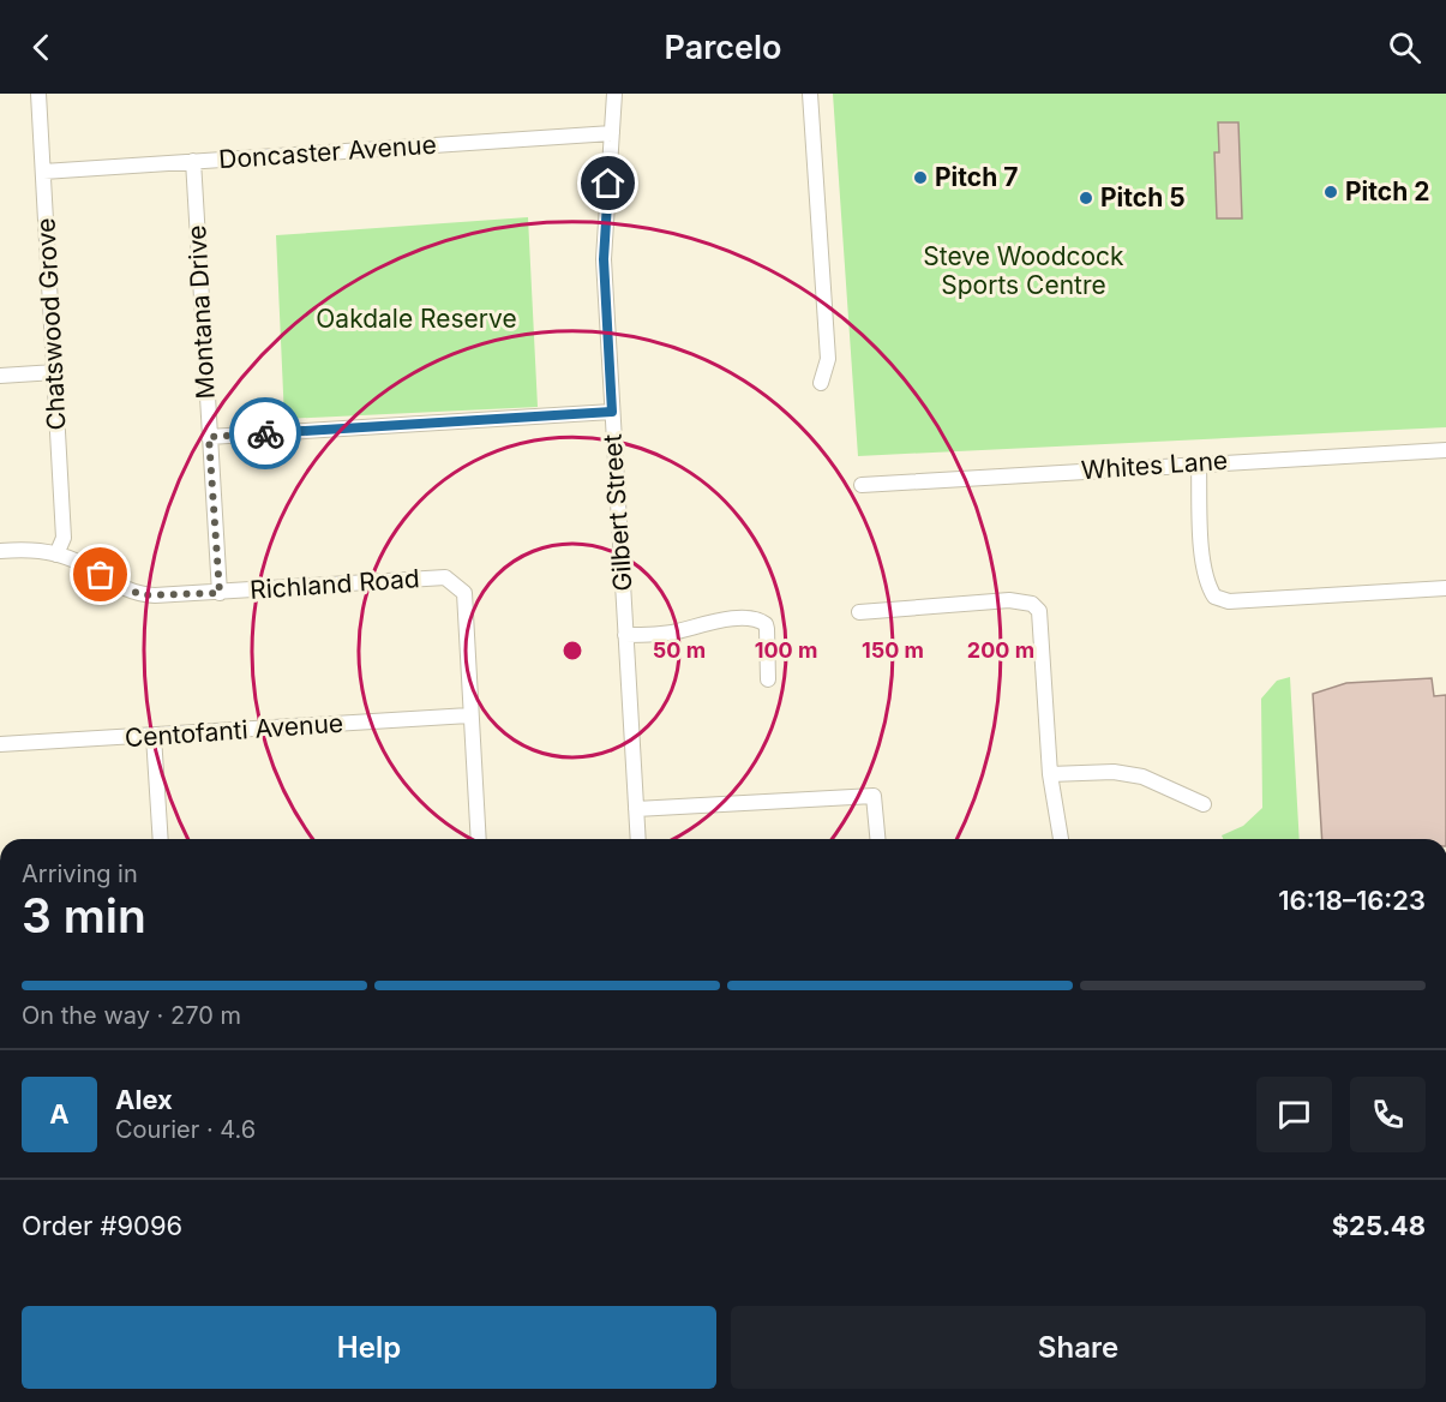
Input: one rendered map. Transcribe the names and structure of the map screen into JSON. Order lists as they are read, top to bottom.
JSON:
{
  "streets": {
    "street": [
      "Doncaster Avenue",
      "Montana Drive",
      "Chatswood Grove",
      "Whites Lane",
      "Gilbert Street",
      "Richland Road",
      "Centofanti Avenue"
    ]
  },
  "crossings": [
    ["Doncaster Avenue", "Montana Drive"],
    ["Doncaster Avenue", "Chatswood Grove"],
    ["Doncaster Avenue", "Gilbert Street"],
    ["Montana Drive", "Richland Road"],
    ["Chatswood Grove", "Richland Road"],
    ["Richland Road", "Centofanti Avenue"]
  ],
  "parks": ["Steve Woodcock Sports Centre", "Oakdale Reserve"],
  "places": ["Pitch 7", "Pitch 2", "Pitch 5"],
  "page": {
    "header": "Parcelo",
    "heading": ["3 min", "Arriving in", "16:18–16:23"],
    "panel": [
      "Alex",
      "Courier · 4.6",
      "Order #9096",
      "$25.48"
    ],
    "bar": "On the way · 270 m",
    "round": "A",
    "buttons": ["Help", "Share"]
  },
  "rings": [
    "50 m",
    "100 m",
    "150 m",
    "200 m"
  ]
}
